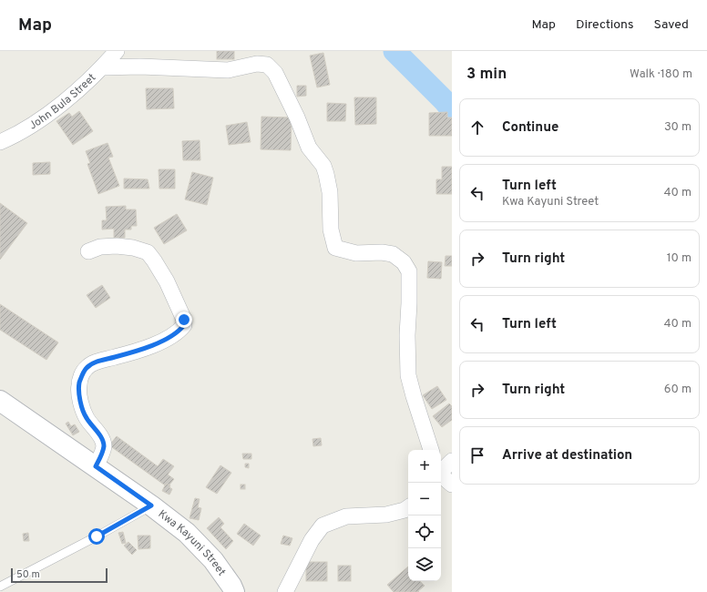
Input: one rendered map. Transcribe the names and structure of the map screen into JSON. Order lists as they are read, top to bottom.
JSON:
{
  "streets": {
    "street": ["John Bula Street", "Kwa Kayuni Street"]
  },
  "scale_bar": "50 m",
  "page": {
    "header": "Map",
    "nav": ["Map", "Directions", "Saved"],
    "heading": ["3 min", "Walk · 180 m"],
    "list": [
      ["Continue", "30 m"],
      ["Turn left", "Kwa Kayuni Street", "40 m"],
      ["Turn right", "10 m"],
      ["Turn left", "40 m"],
      ["Turn right", "60 m"],
      "Arrive at destination"
    ],
    "map_buttons": ["+", "−"],
    "scale": "50 m"
  }
}
